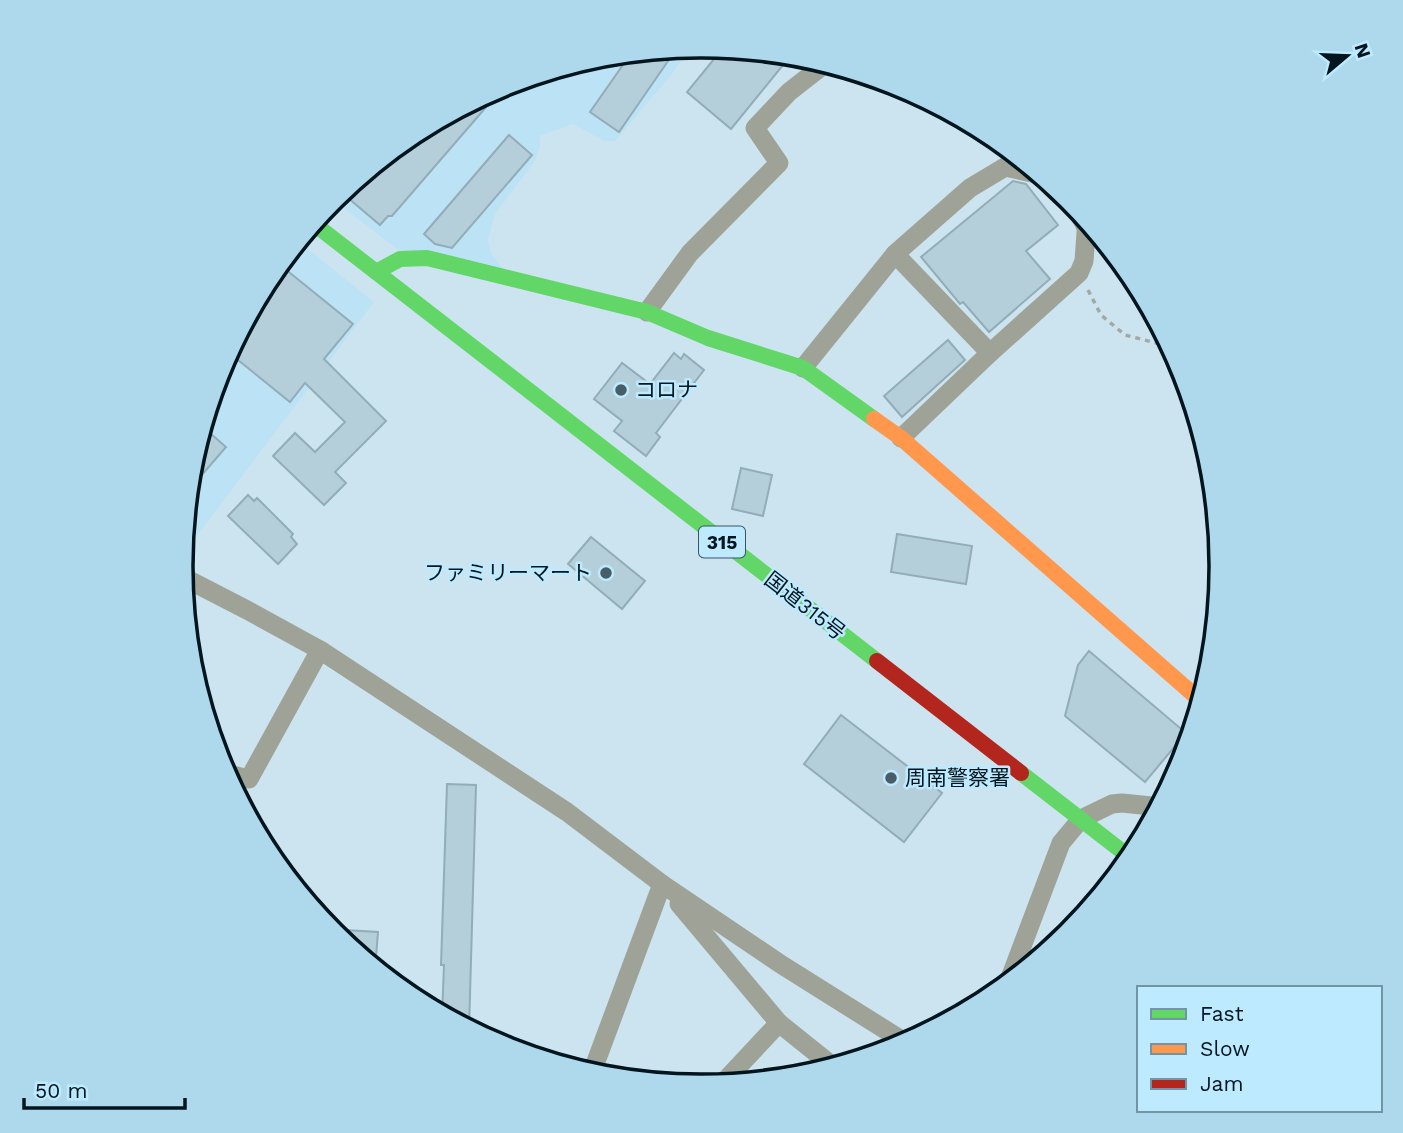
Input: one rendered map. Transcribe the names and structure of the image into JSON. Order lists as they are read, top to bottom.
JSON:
{
  "streets": {
    "main road": ["315", "国道315号"]
  },
  "places": ["コロナ", "ファミリーマート", "周南警察署"],
  "legend": ["Fast", "Slow", "Jam"],
  "scale_bar": "50 m",
  "north": "right"
}
